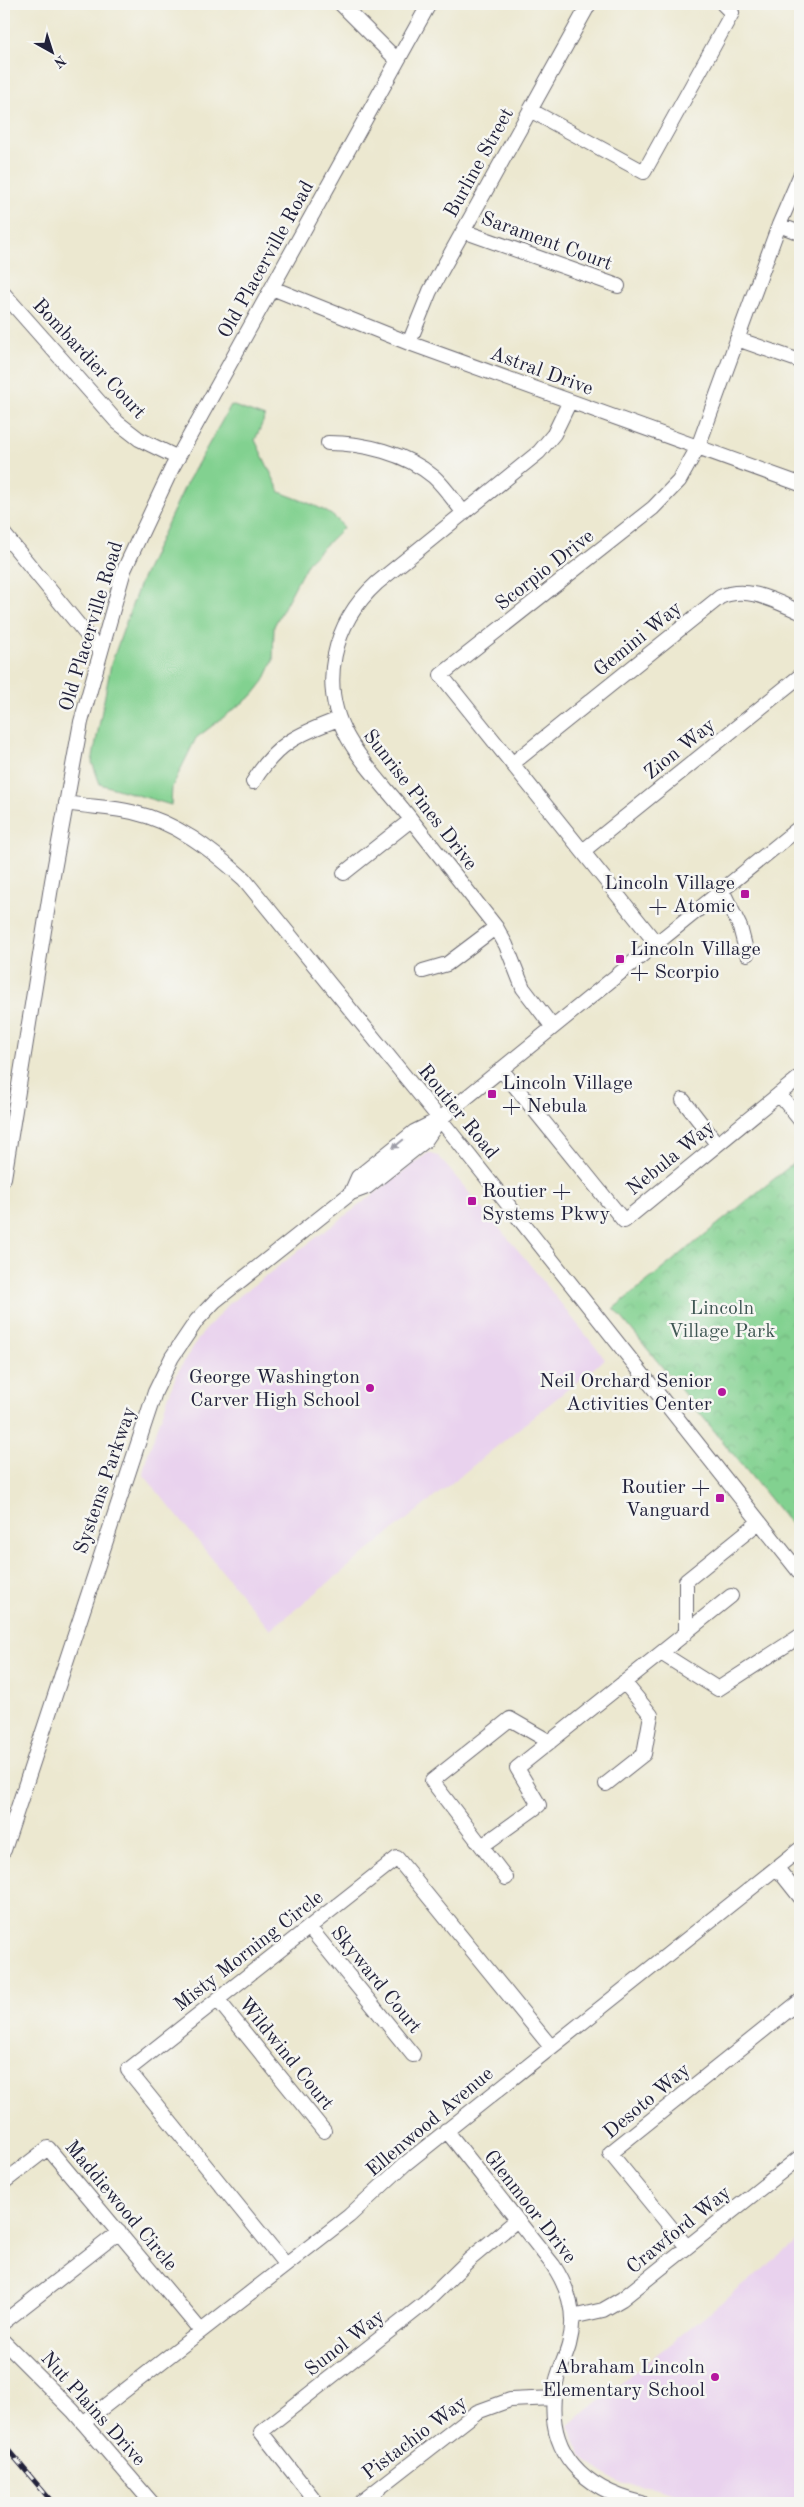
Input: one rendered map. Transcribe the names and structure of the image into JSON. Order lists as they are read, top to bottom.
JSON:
{
  "streets": {
    "street": [
      "Burline Street",
      "Sarament Court",
      "Old Placerville Road",
      "Bombardier Court",
      "Astral Drive",
      "Scorpio Drive",
      "Gemini Way",
      "Zion Way",
      "Sunrise Pines Drive",
      "Routier Road",
      "Nebula Way",
      "Systems Parkway",
      "Misty Morning Circle",
      "Skyward Court",
      "Wildwind Court",
      "Desoto Way",
      "Ellenwood Avenue",
      "Maddiewood Circle",
      "Glenmoor Drive",
      "Crawford Way",
      "Sunol Way",
      "Nut Plains Drive",
      "Pistachio Way"
    ]
  },
  "crossings": [
    ["Burline Street", "Sarament Court"],
    ["Burline Street", "Astral Drive"],
    ["Old Placerville Road", "Bombardier Court"],
    ["Old Placerville Road", "Astral Drive"],
    ["Old Placerville Road", "Routier Road"],
    ["Astral Drive", "Scorpio Drive"],
    ["Astral Drive", "Sunrise Pines Drive"],
    ["Scorpio Drive", "Gemini Way"],
    ["Scorpio Drive", "Zion Way"],
    ["Scorpio Drive", "Systems Parkway"],
    ["Sunrise Pines Drive", "Systems Parkway"],
    ["Routier Road", "Systems Parkway"],
    ["Nebula Way", "Systems Parkway"],
    ["Misty Morning Circle", "Skyward Court"],
    ["Misty Morning Circle", "Wildwind Court"],
    ["Misty Morning Circle", "Ellenwood Avenue"],
    ["Desoto Way", "Crawford Way"],
    ["Ellenwood Avenue", "Maddiewood Circle"],
    ["Ellenwood Avenue", "Glenmoor Drive"],
    ["Ellenwood Avenue", "Nut Plains Drive"],
    ["Glenmoor Drive", "Crawford Way"],
    ["Glenmoor Drive", "Sunol Way"],
    ["Glenmoor Drive", "Pistachio Way"]
  ],
  "parks": ["Lincoln Village Park"],
  "places": {
    "transit": [
      "Lincoln Village + Atomic",
      "Lincoln Village + Scorpio",
      "Lincoln Village + Nebula",
      "Routier + Systems Pkwy",
      "Routier + Vanguard"
    ],
    "other": ["George Washington Carver High School", "Neil Orchard Senior Activities Center", "Abraham Lincoln Elementary School"]
  },
  "north": "bottom right"
}
